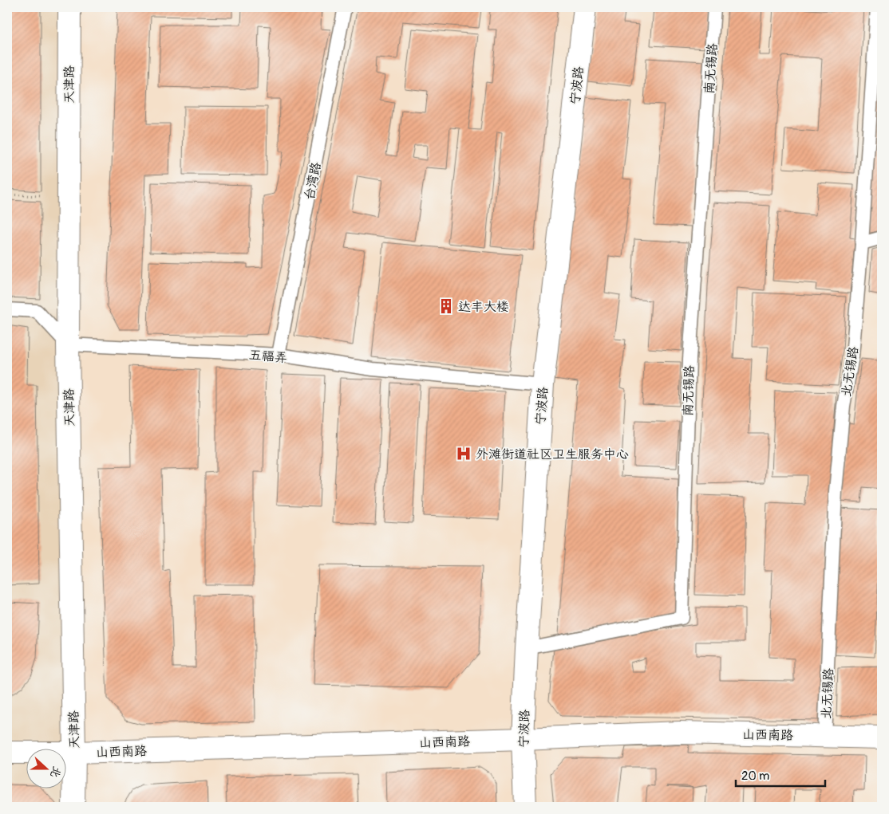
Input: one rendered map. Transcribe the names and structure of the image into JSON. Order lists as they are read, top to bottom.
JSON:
{
  "streets": {
    "street": ["天津路", "宁波路", "山西南路"],
    "lane": [
      "南无锡路",
      "台湾路",
      "五福弄",
      "北无锡路"
    ]
  },
  "crossings": [
    ["南无锡路", "宁波路"],
    ["天津路", "五福弄"],
    ["天津路", "山西南路"],
    ["宁波路", "五福弄"],
    ["宁波路", "山西南路"],
    ["台湾路", "五福弄"],
    ["北无锡路", "山西南路"]
  ],
  "places": {
    "building": ["达丰大楼"],
    "hospital": ["外滩街道社区卫生服务中心"]
  },
  "scale_bar": "20 m",
  "north": "right"
}
